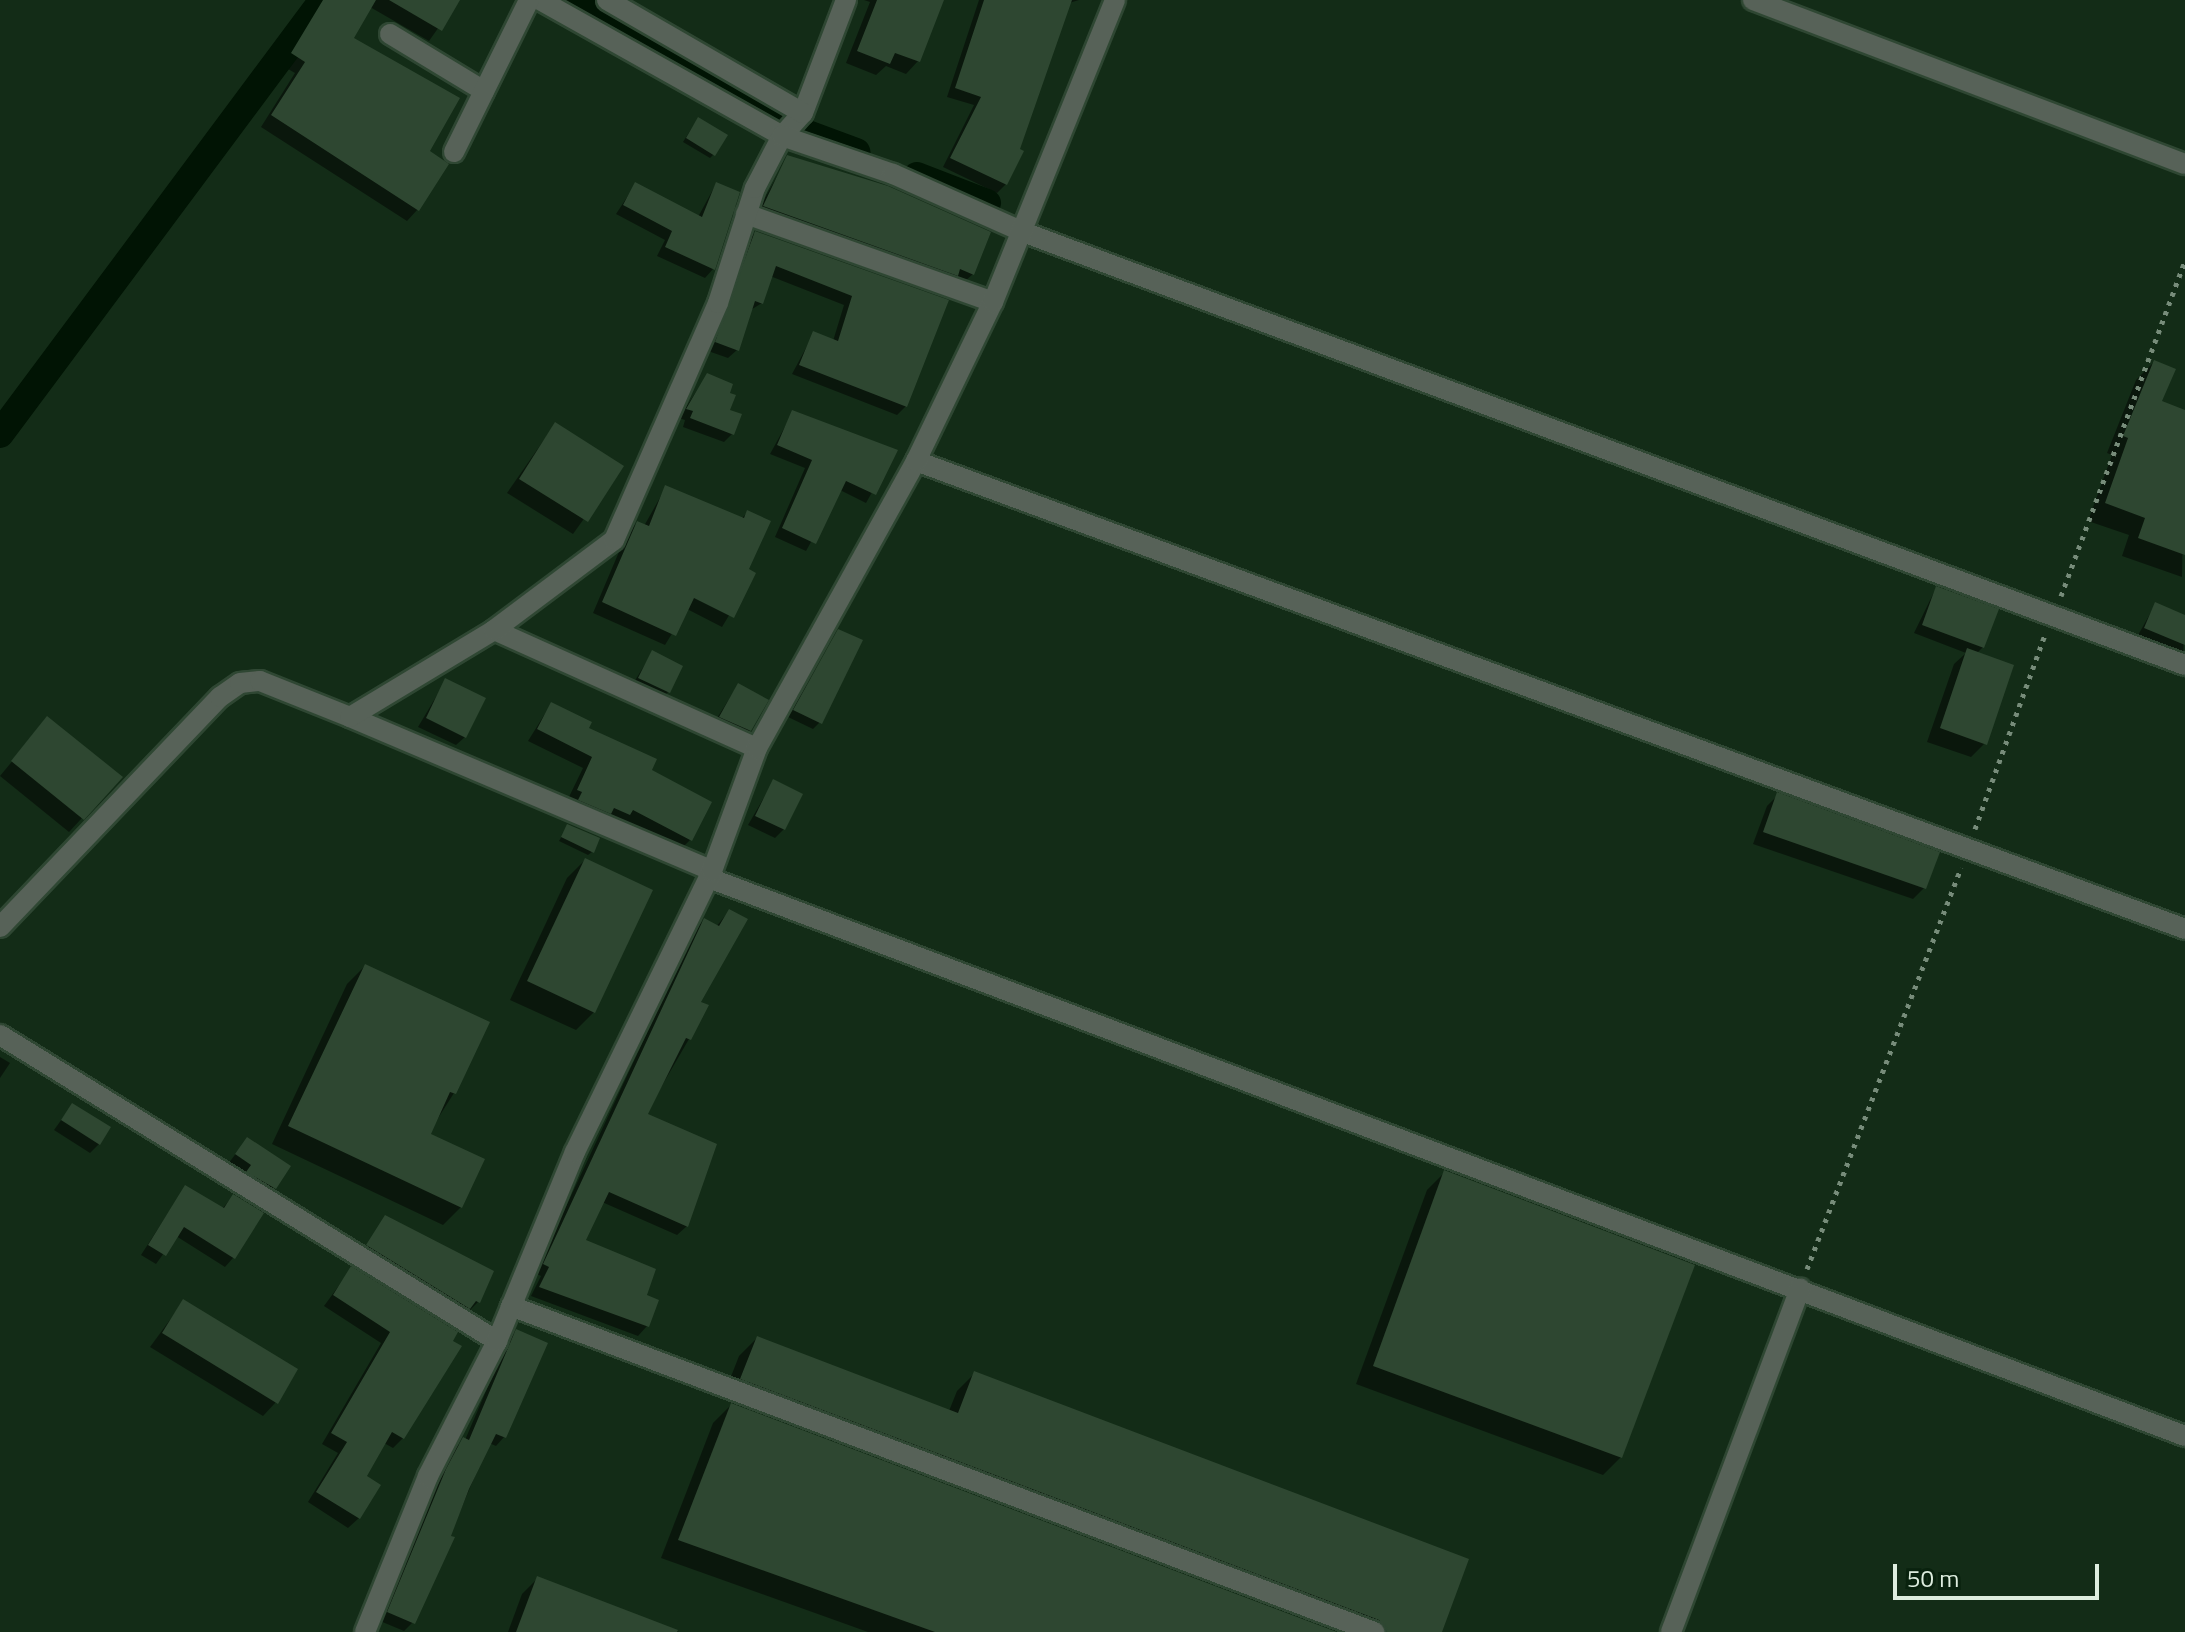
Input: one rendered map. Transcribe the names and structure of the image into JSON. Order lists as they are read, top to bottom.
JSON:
{
  "scale_bar": "50 m"
}
